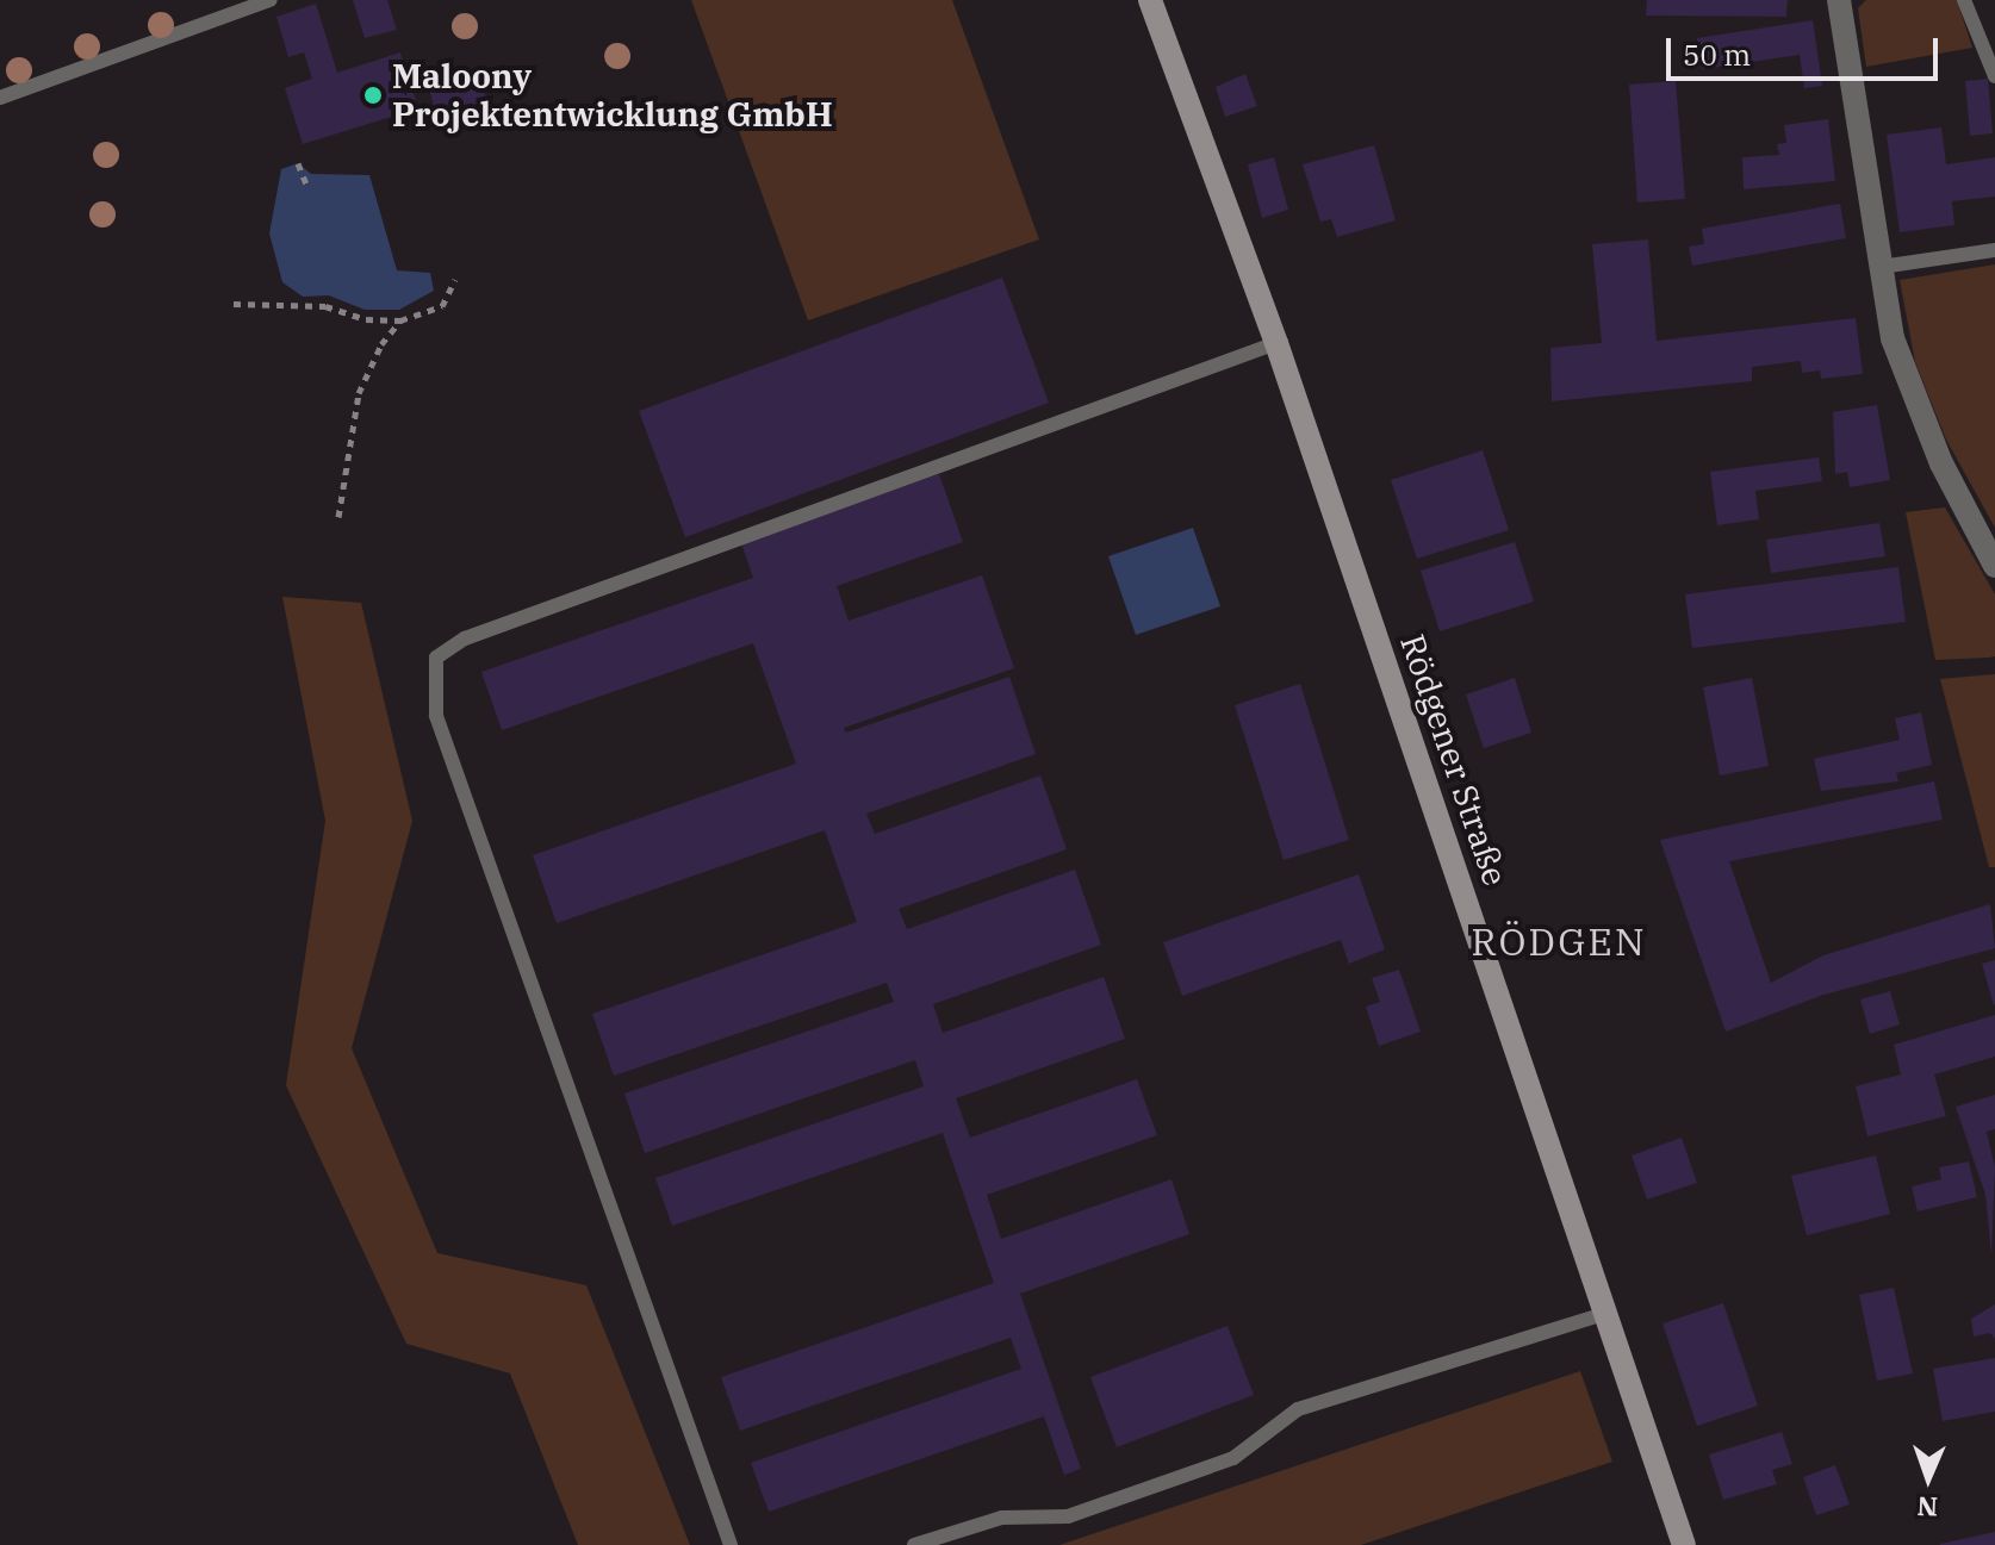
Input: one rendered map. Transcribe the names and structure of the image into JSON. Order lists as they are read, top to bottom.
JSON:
{
  "streets": {
    "street": ["Rödgener Straße"]
  },
  "districts": ["RÖDGEN"],
  "places": ["Maloony Projektentwicklung GmbH"],
  "scale_bar": "50 m",
  "north": "bottom"
}
